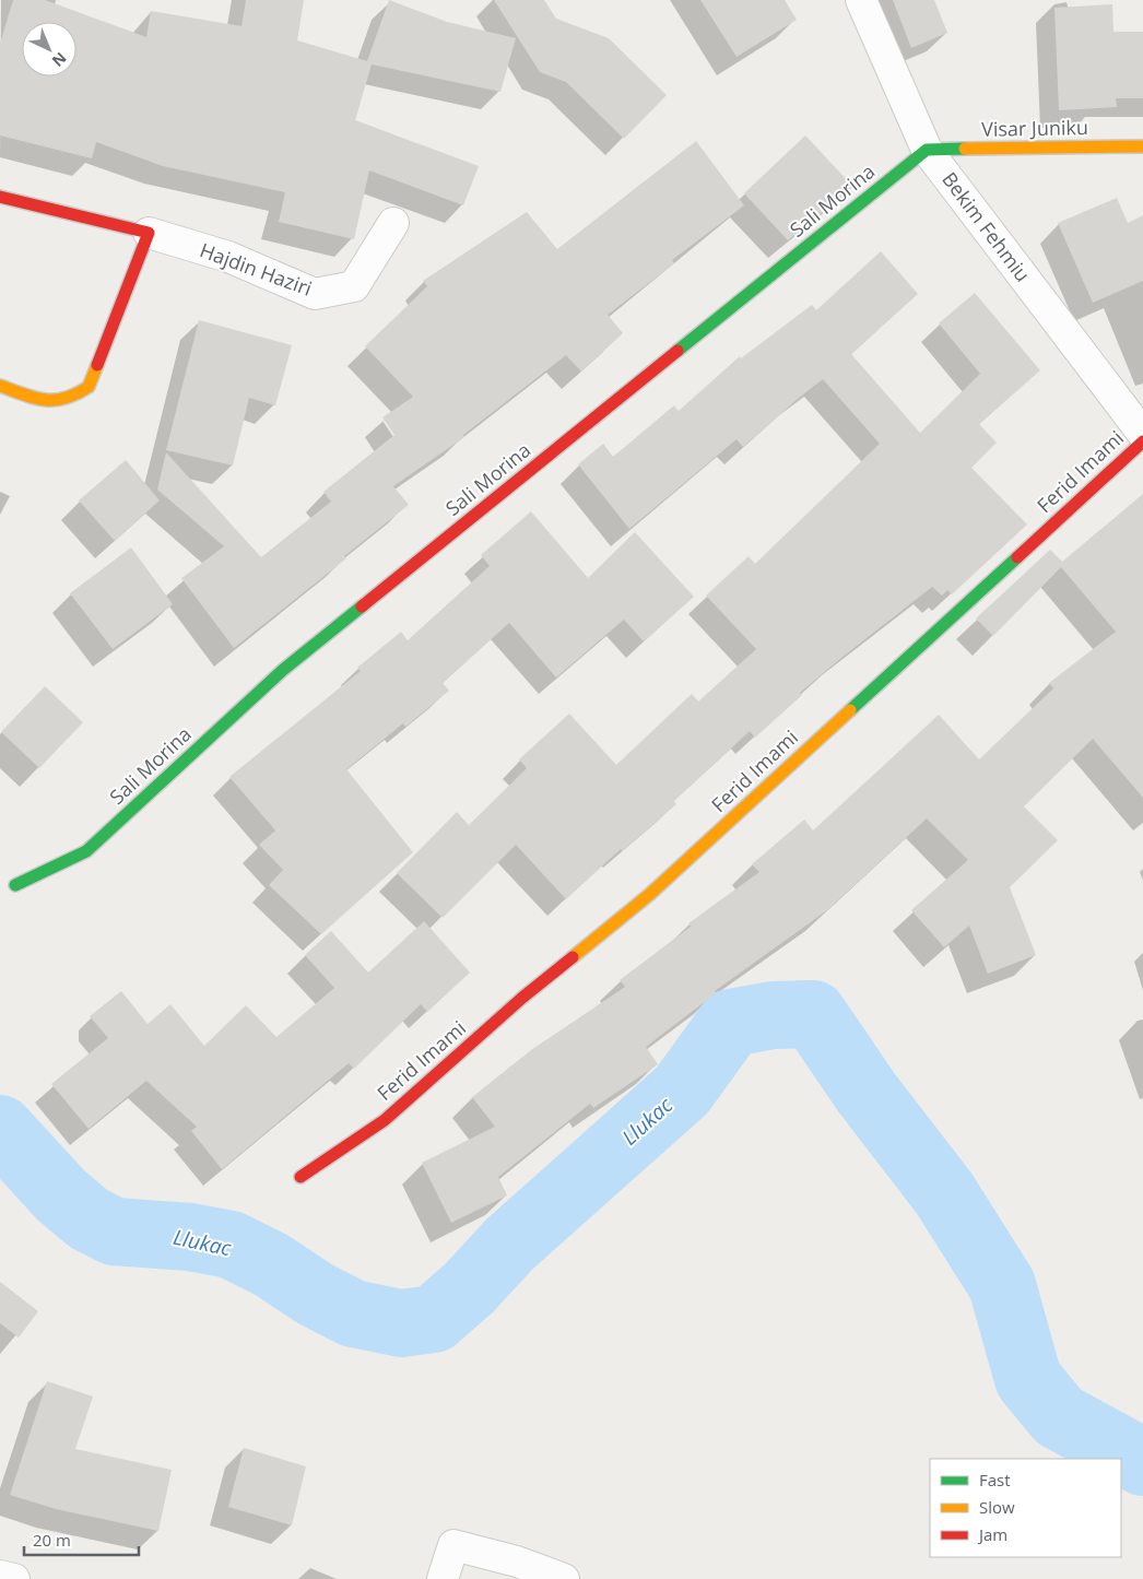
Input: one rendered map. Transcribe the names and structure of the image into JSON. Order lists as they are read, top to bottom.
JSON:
{
  "streets": {
    "street": [
      "Visar Juniku",
      "Sali Morina",
      "Bekim Fehmiu",
      "Hajdin Haziri",
      "Ferid Imami"
    ]
  },
  "crossings": [
    ["Visar Juniku", "Sali Morina"],
    ["Visar Juniku", "Bekim Fehmiu"],
    ["Sali Morina", "Bekim Fehmiu"]
  ],
  "water": ["Llukac"],
  "legend": ["Fast", "Slow", "Jam"],
  "scale_bar": "20 m",
  "north": "bottom right"
}
